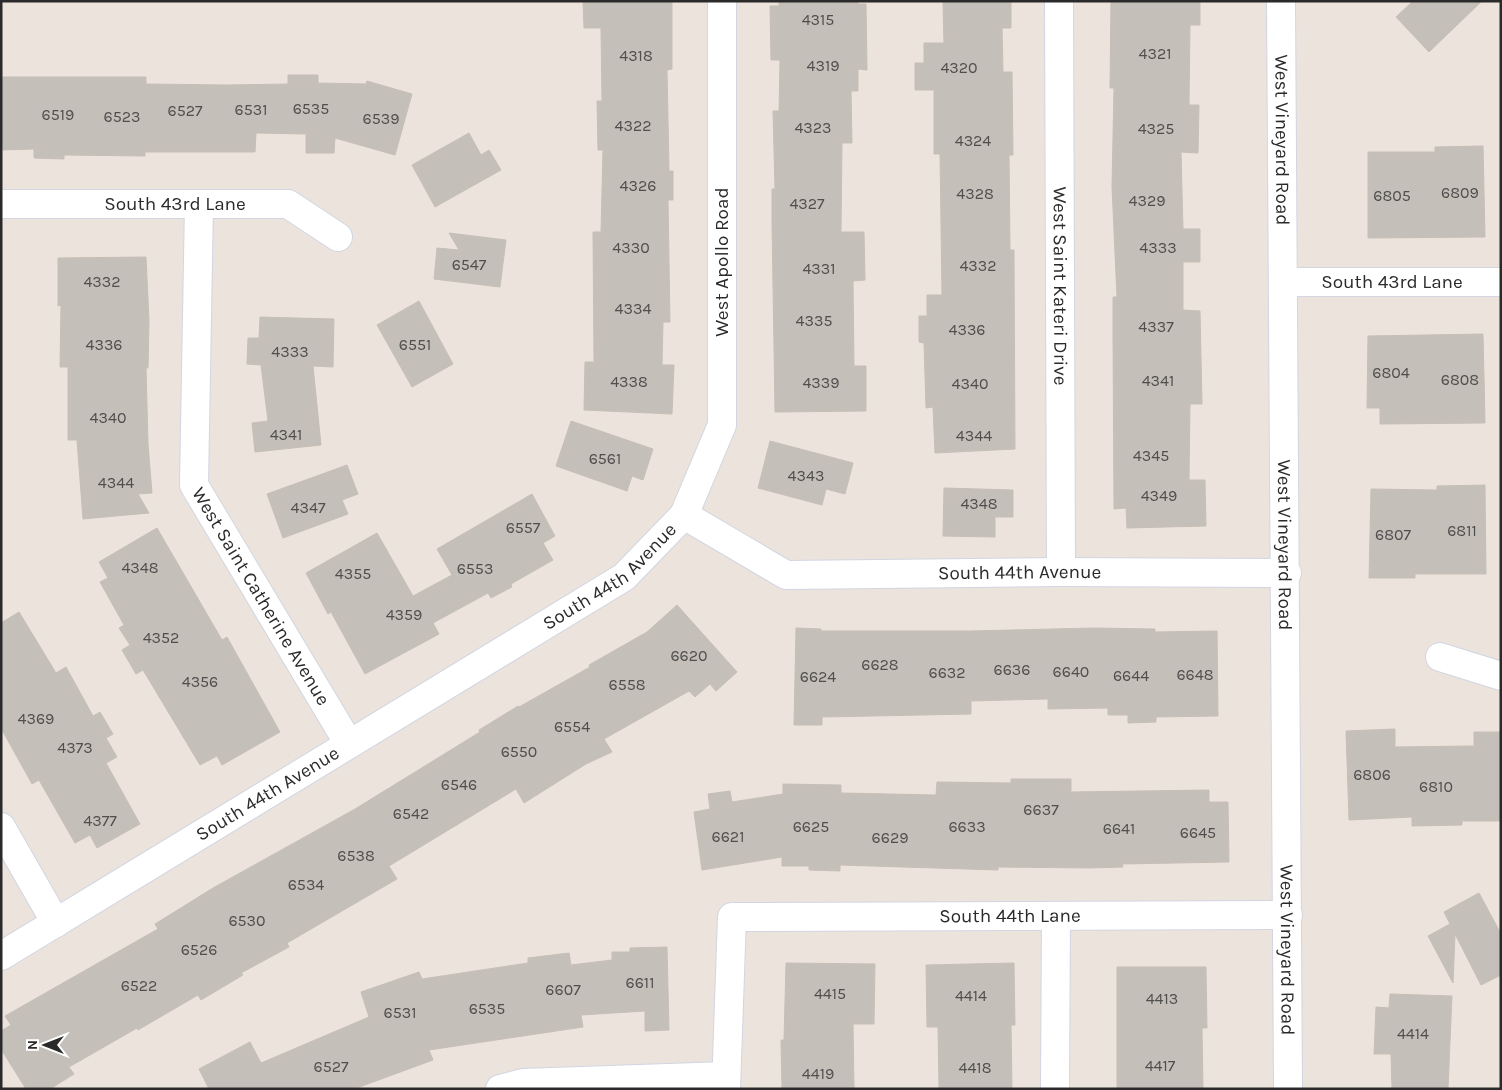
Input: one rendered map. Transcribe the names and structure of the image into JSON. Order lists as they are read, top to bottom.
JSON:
{
  "streets": {
    "street": [
      "West Vineyard Road",
      "South 43rd Lane",
      "West Apollo Road",
      "West Saint Kateri Drive",
      "South 44th Avenue",
      "West Saint Catherine Avenue",
      "South 44th Lane"
    ]
  },
  "crossings": [
    ["West Vineyard Road", "South 43rd Lane"],
    ["West Vineyard Road", "South 44th Avenue"],
    ["West Vineyard Road", "South 44th Lane"],
    ["South 43rd Lane", "West Saint Catherine Avenue"],
    ["West Apollo Road", "South 44th Avenue"],
    ["West Saint Kateri Drive", "South 44th Avenue"],
    ["South 44th Avenue", "West Saint Catherine Avenue"]
  ],
  "house_numbers": [
    "4315",
    "4321",
    "4318",
    "4319",
    "4320",
    "6535",
    "6531",
    "6527",
    "6519",
    "6523",
    "6539",
    "4322",
    "4323",
    "4325",
    "4324",
    "4326",
    "6809",
    "4328",
    "6805",
    "4329",
    "4327",
    "4330",
    "4333",
    "6547",
    "4332",
    "4331",
    "4332",
    "4334",
    "4335",
    "4337",
    "4336",
    "4336",
    "6551",
    "4333",
    "6804",
    "6808",
    "4341",
    "4338",
    "4339",
    "4340",
    "4340",
    "4341",
    "4344",
    "4345",
    "6561",
    "4343",
    "4344",
    "4349",
    "4348",
    "4347",
    "6557",
    "6811",
    "6807",
    "4348",
    "6553",
    "4355",
    "4359",
    "4352",
    "6620",
    "6628",
    "6636",
    "6640",
    "6632",
    "6648",
    "6644",
    "6624",
    "4356",
    "6558",
    "4369",
    "6554",
    "4373",
    "6550",
    "6806",
    "6546",
    "6810",
    "6637",
    "6542",
    "4377",
    "6625",
    "6633",
    "6641",
    "6645",
    "6621",
    "6629",
    "6538",
    "6534",
    "6530",
    "6526",
    "6611",
    "6522",
    "6607",
    "4415",
    "4414",
    "4413",
    "6535",
    "6531",
    "4414",
    "4417",
    "6527",
    "4418",
    "4419"
  ],
  "north": "left"
}
